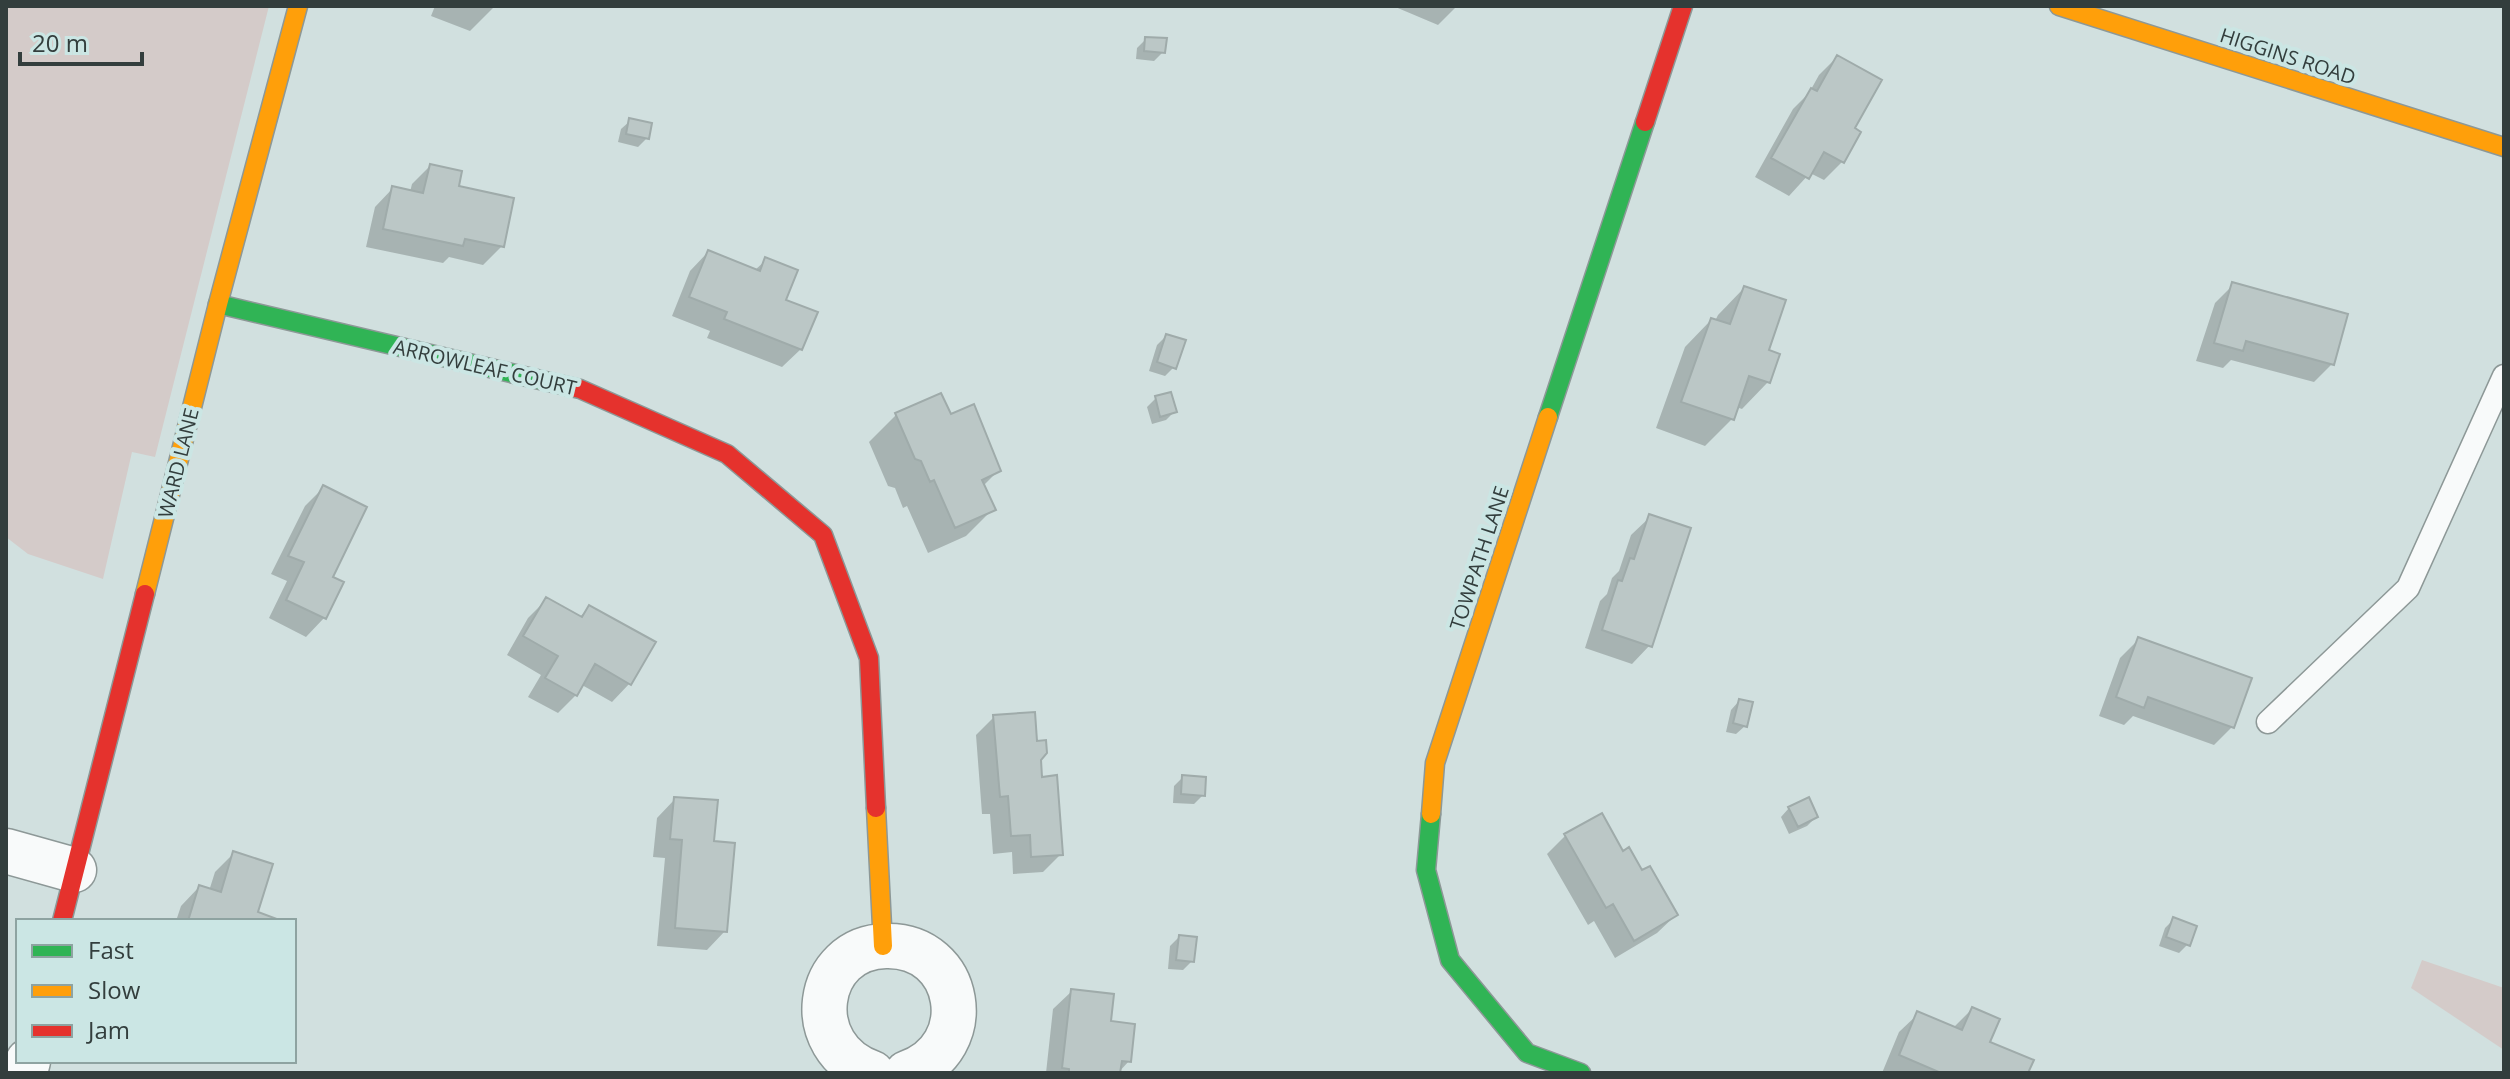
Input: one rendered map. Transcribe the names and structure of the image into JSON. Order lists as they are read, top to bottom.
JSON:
{
  "streets": {
    "street": [
      "HIGGINS ROAD",
      "ARROWLEAF COURT",
      "WARD LANE",
      "TOWPATH LANE"
    ]
  },
  "crossings": [
    ["ARROWLEAF COURT", "WARD LANE"]
  ],
  "legend": ["Fast", "Slow", "Jam"],
  "scale_bar": "20 m"
}
